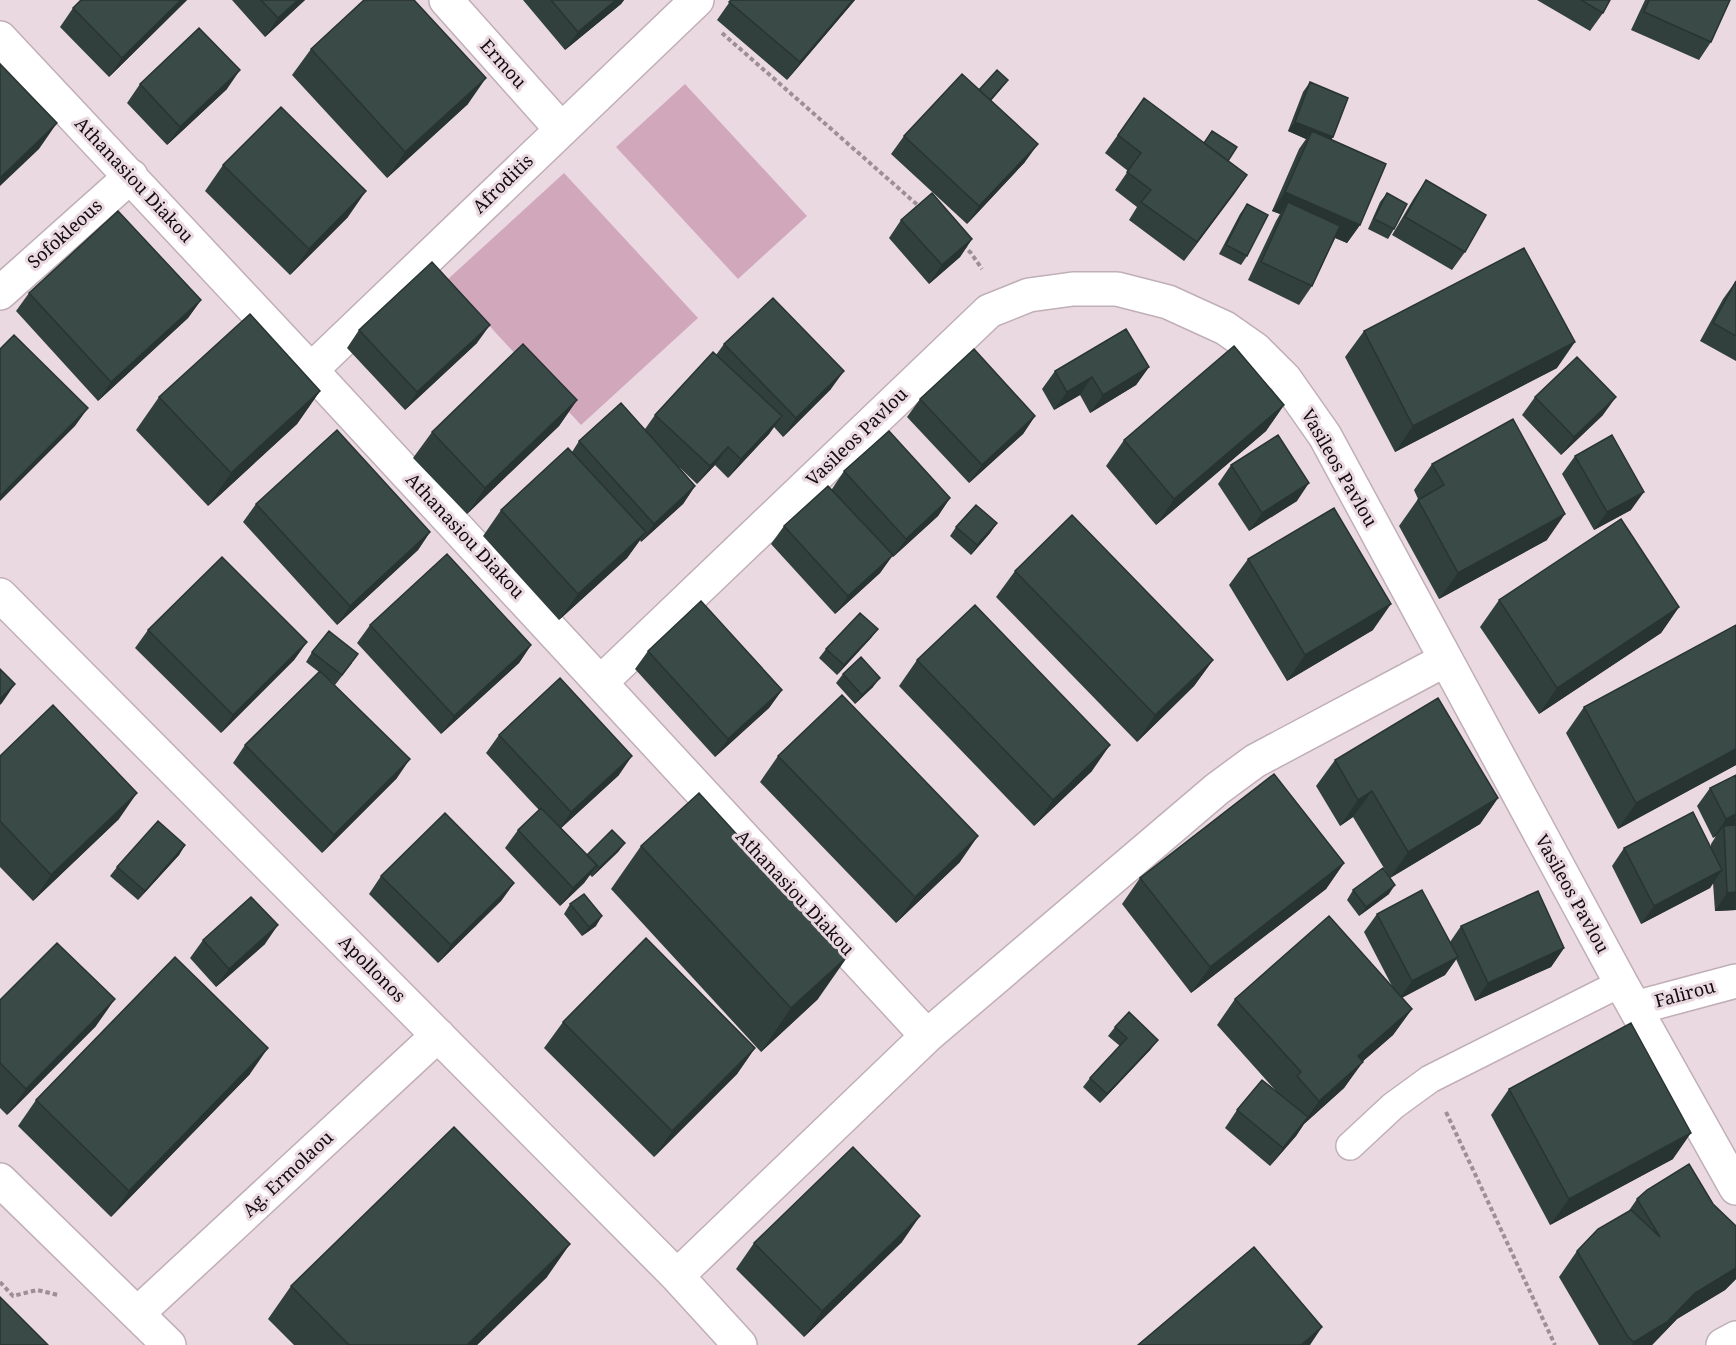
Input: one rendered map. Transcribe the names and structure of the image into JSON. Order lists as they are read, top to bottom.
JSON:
{
  "streets": {
    "street": [
      "Ermou",
      "Athanasiou Diakou",
      "Afroditis",
      "Sofokleous",
      "Vasileos Pavlou",
      "Apollonos",
      "Falirou",
      "Ag. Ermolaou"
    ]
  },
  "crossings": [
    ["Ermou", "Afroditis"],
    ["Athanasiou Diakou", "Afroditis"],
    ["Athanasiou Diakou", "Sofokleous"],
    ["Athanasiou Diakou", "Vasileos Pavlou"],
    ["Vasileos Pavlou", "Falirou"],
    ["Apollonos", "Ag. Ermolaou"]
  ]
}
